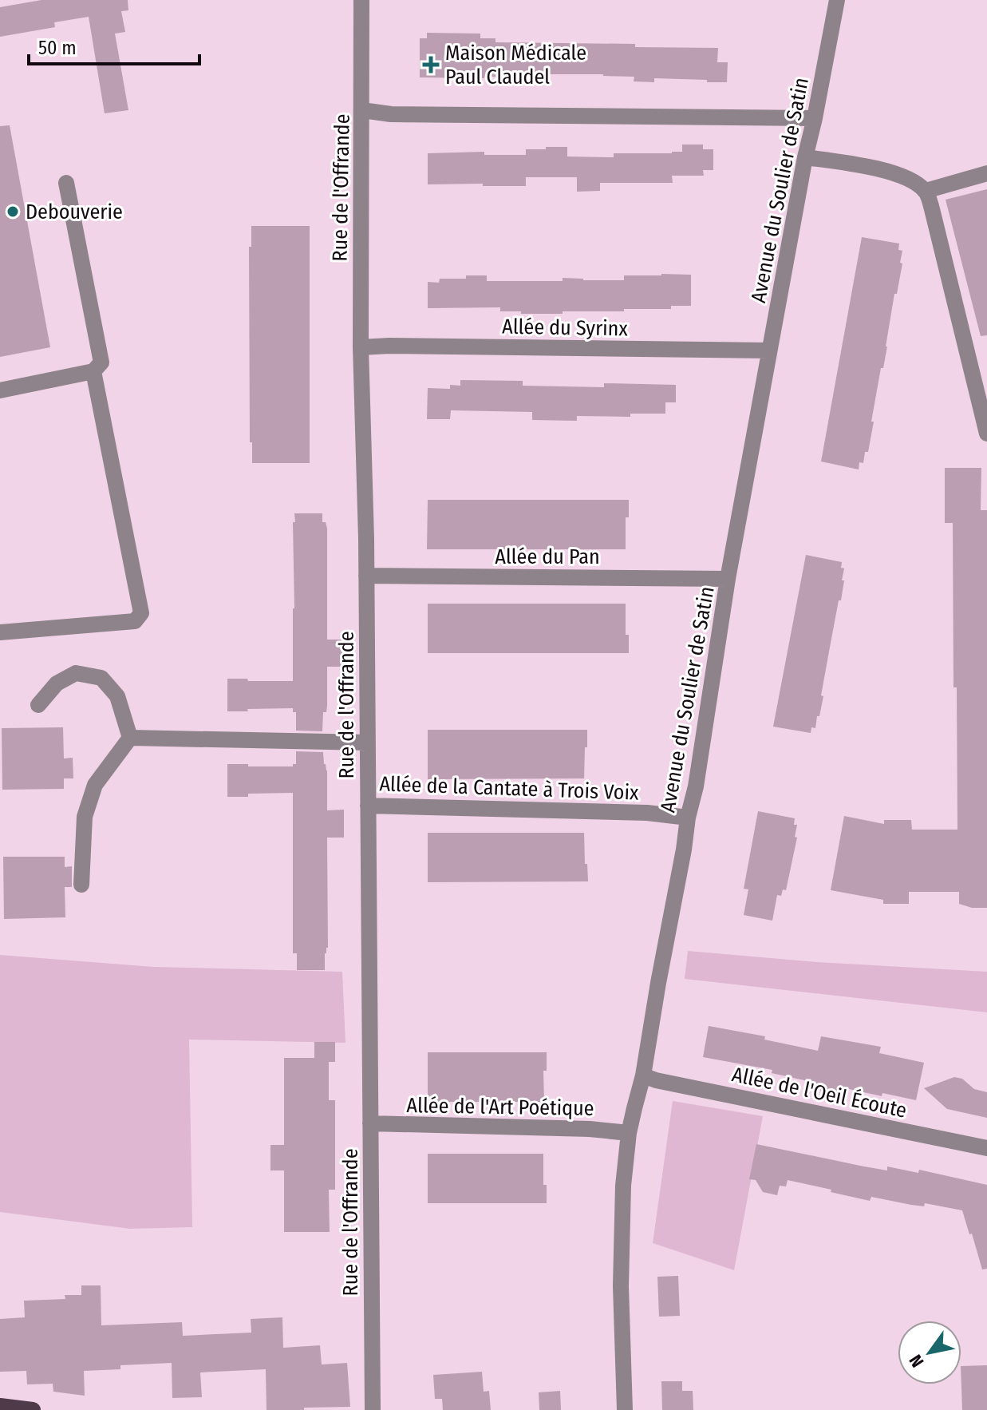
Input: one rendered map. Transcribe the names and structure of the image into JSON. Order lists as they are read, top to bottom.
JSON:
{
  "streets": {
    "street": [
      "Rue de l'Offrande",
      "Avenue du Soulier de Satin",
      "Allée du Syrinx",
      "Allée du Pan",
      "Allée de la Cantate à Trois Voix",
      "Allée de l'Oeil Écoute",
      "Allée de l'Art Poétique"
    ]
  },
  "crossings": [
    ["Rue de l'Offrande", "Allée du Syrinx"],
    ["Rue de l'Offrande", "Allée du Pan"],
    ["Rue de l'Offrande", "Allée de la Cantate à Trois Voix"],
    ["Rue de l'Offrande", "Allée de l'Art Poétique"],
    ["Avenue du Soulier de Satin", "Allée du Syrinx"],
    ["Avenue du Soulier de Satin", "Allée du Pan"],
    ["Avenue du Soulier de Satin", "Allée de la Cantate à Trois Voix"],
    ["Avenue du Soulier de Satin", "Allée de l'Oeil Écoute"],
    ["Avenue du Soulier de Satin", "Allée de l'Art Poétique"]
  ],
  "places": {
    "health": ["Maison Médicale Paul Claudel"],
    "other": ["Debouverie"]
  },
  "scale_bar": "50 m",
  "north": "bottom left"
}
